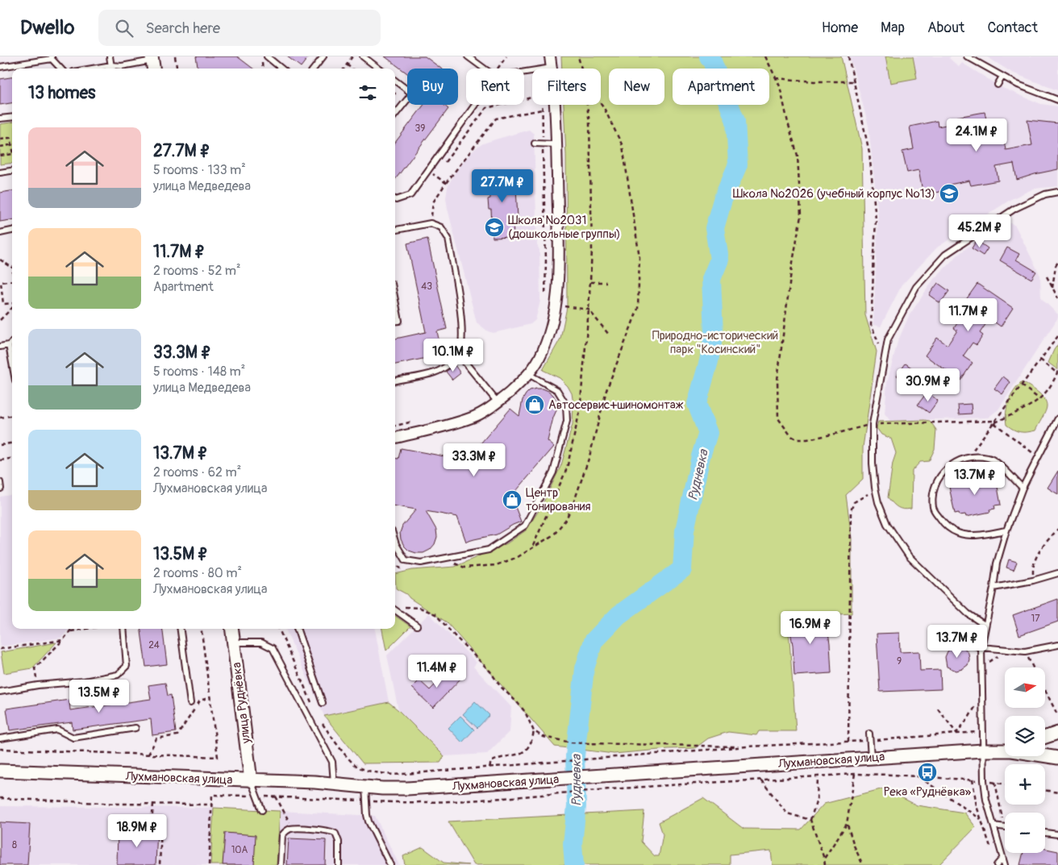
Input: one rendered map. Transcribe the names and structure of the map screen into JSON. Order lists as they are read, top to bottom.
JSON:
{
  "streets": {
    "street": ["улица Руднёвка", "Лухмановская улица"]
  },
  "crossings": [
    ["улица Руднёвка", "Лухмановская улица"]
  ],
  "water": ["Рудневка"],
  "parks": ["Природно-исторический парк \"Косинский\""],
  "places": {
    "school or university": ["Школа №2026 (учебный корпус №13)", "Школа №2031 (дошкольные группы)"],
    "shop": ["Автосервис+шиномонтаж", "Центр тонирования"],
    "bus stop": ["Река «Руднёвка»"]
  },
  "house_numbers": [
    "39",
    "43",
    "17",
    "24",
    "9",
    "8",
    "10А"
  ],
  "north": "right",
  "page": {
    "header": "Dwello",
    "search": "Search here",
    "nav": [
      "Home",
      "Map",
      "About",
      "Contact"
    ],
    "chip": [
      "Buy",
      "Rent",
      "Filters",
      "New",
      "Apartment"
    ],
    "heading": "13 homes",
    "list": [
      {
        "name": "27.7M ₽",
        "note": "5 rooms · 133 m² · улица Медведева"
      },
      {
        "name": "11.7M ₽",
        "note": "2 rooms · 52 m² · Apartment"
      },
      {
        "name": "33.3M ₽",
        "note": "5 rooms · 148 m² · улица Медведева"
      },
      {
        "name": "13.7M ₽",
        "note": "2 rooms · 62 m² · Лухмановская улица"
      },
      {
        "name": "13.5M ₽",
        "note": "2 rooms · 80 m² · Лухмановская улица"
      }
    ],
    "price": [
      "24.1M ₽",
      "27.7M ₽",
      "45.2M ₽",
      "11.7M ₽",
      "10.1M ₽",
      "30.9M ₽",
      "33.3M ₽",
      "13.7M ₽",
      "16.9M ₽",
      "13.7M ₽",
      "11.4M ₽",
      "13.5M ₽",
      "18.9M ₽"
    ],
    "map_buttons": ["+", "−"]
  }
}
